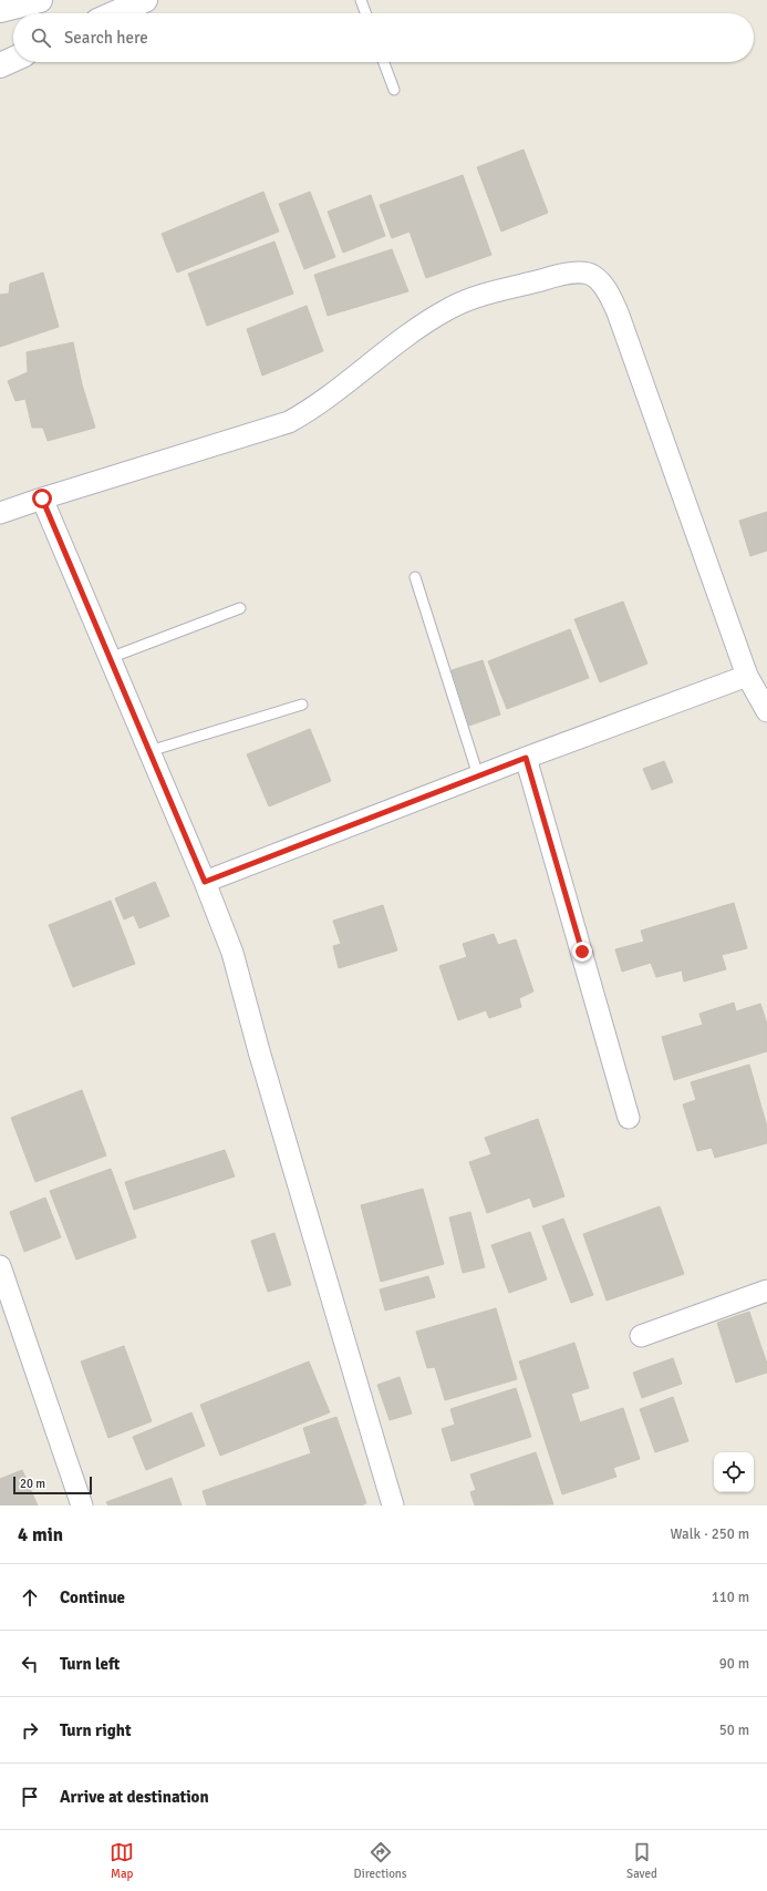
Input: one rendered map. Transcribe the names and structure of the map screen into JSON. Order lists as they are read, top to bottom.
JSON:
{
  "scale_bar": "20 m",
  "page": {
    "search": "Search here",
    "scale": "20 m",
    "heading": ["4 min", "Walk · 250 m"],
    "list": [
      ["Continue", "110 m"],
      ["Turn left", "90 m"],
      ["Turn right", "50 m"],
      "Arrive at destination"
    ],
    "nav": ["Map", "Directions", "Saved"]
  }
}
